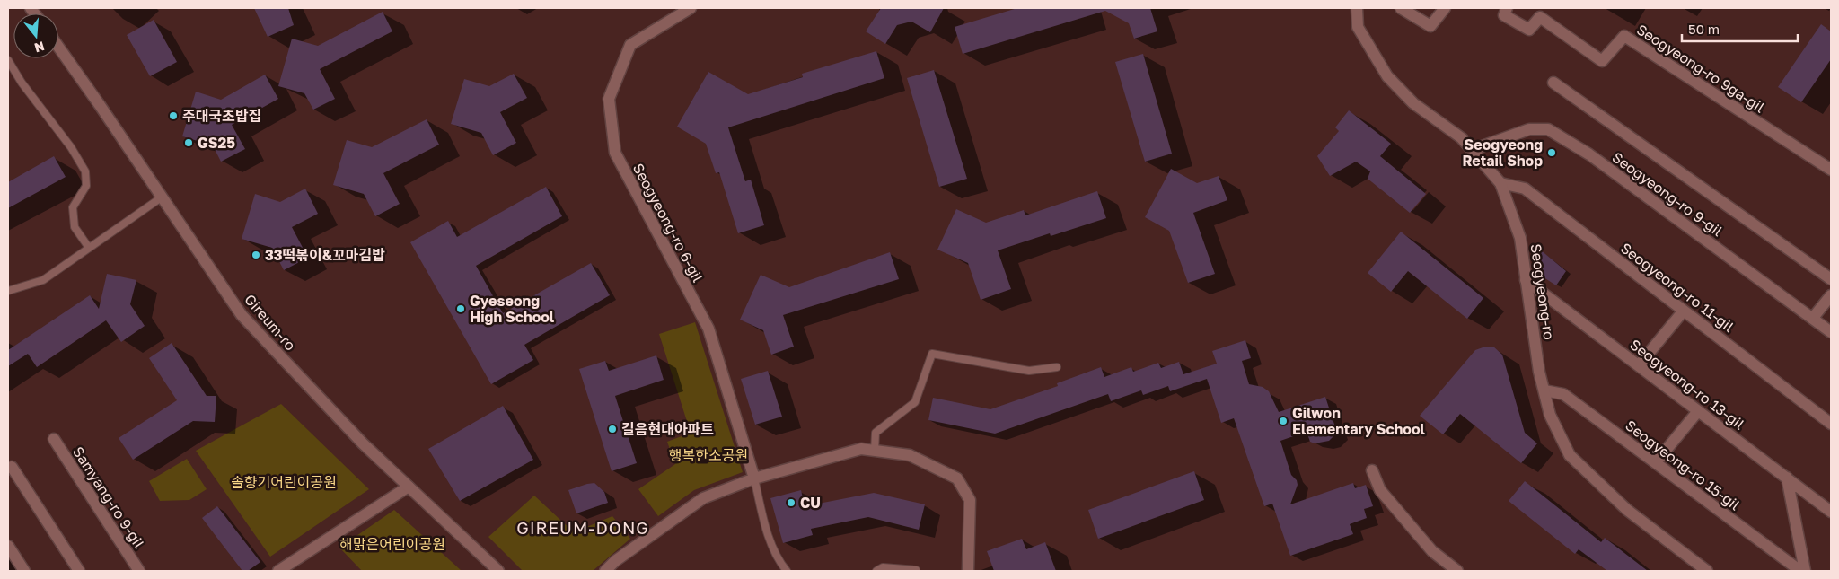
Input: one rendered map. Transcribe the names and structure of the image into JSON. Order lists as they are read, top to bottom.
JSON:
{
  "streets": {
    "street": [
      "Seogyeong-ro 9ga-gil",
      "Seogyeong-ro 9-gil",
      "Seogyeong-ro 6-gil",
      "Seogyeong-ro 11-gil",
      "Seogyeong-ro",
      "Gireum-ro",
      "Seogyeong-ro 13-gil",
      "Seogyeong-ro 15-gil",
      "Samyang-ro 9-gil"
    ]
  },
  "crossings": [
    ["Seogyeong-ro 9-gil", "Seogyeong-ro"],
    ["Seogyeong-ro 11-gil", "Seogyeong-ro"],
    ["Seogyeong-ro", "Seogyeong-ro 13-gil"],
    ["Seogyeong-ro", "Seogyeong-ro 15-gil"]
  ],
  "districts": ["GIREUM-DONG"],
  "parks": ["행복한소공원", "솔향기어린이공원", "해맑은어린이공원"],
  "places": [
    "주대국초밥집",
    "GS25",
    "Seogyeong Retail Shop",
    "33떡볶이&꼬마김밥",
    "Gyeseong High School",
    "Gilwon Elementary School",
    "길음현대아파트",
    "CU"
  ],
  "scale_bar": "50 m",
  "north": "bottom"
}
